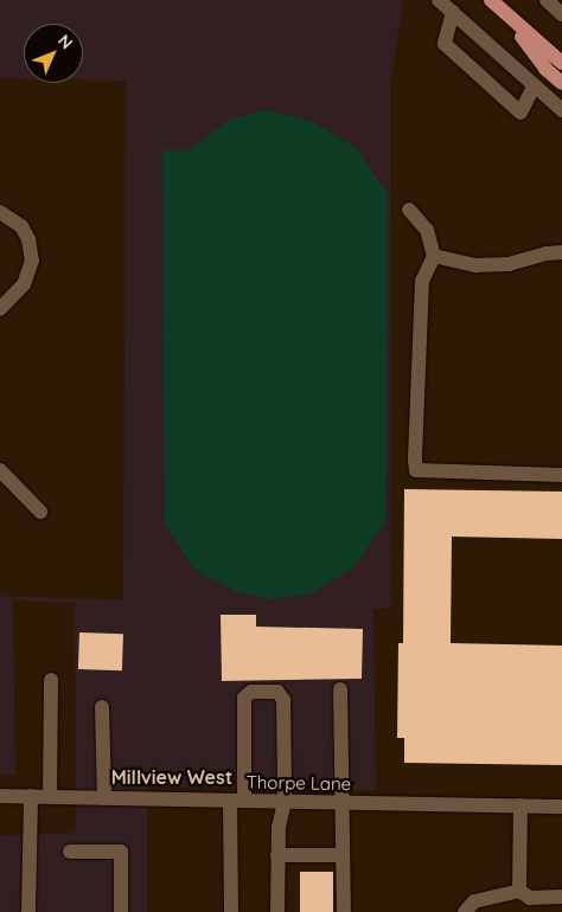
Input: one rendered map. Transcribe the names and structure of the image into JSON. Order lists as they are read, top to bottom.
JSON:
{
  "streets": {
    "street": ["Thorpe Lane"]
  },
  "districts": ["Millview West"],
  "north": "top right"
}
